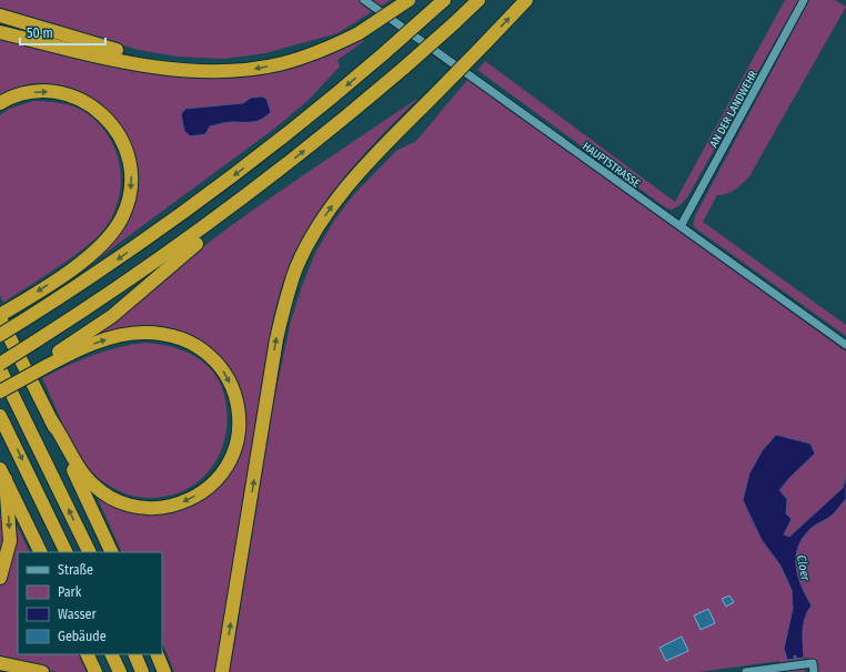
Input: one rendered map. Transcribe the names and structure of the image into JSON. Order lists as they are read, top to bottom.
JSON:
{
  "streets": {
    "street": ["AN DER LANDWEHR", "HAUPTSTRASSE"]
  },
  "crossings": [
    ["AN DER LANDWEHR", "HAUPTSTRASSE"]
  ],
  "water": ["Cloer"],
  "legend": [
    "Straße",
    "Park",
    "Wasser",
    "Gebäude"
  ],
  "scale_bar": "50 m"
}
